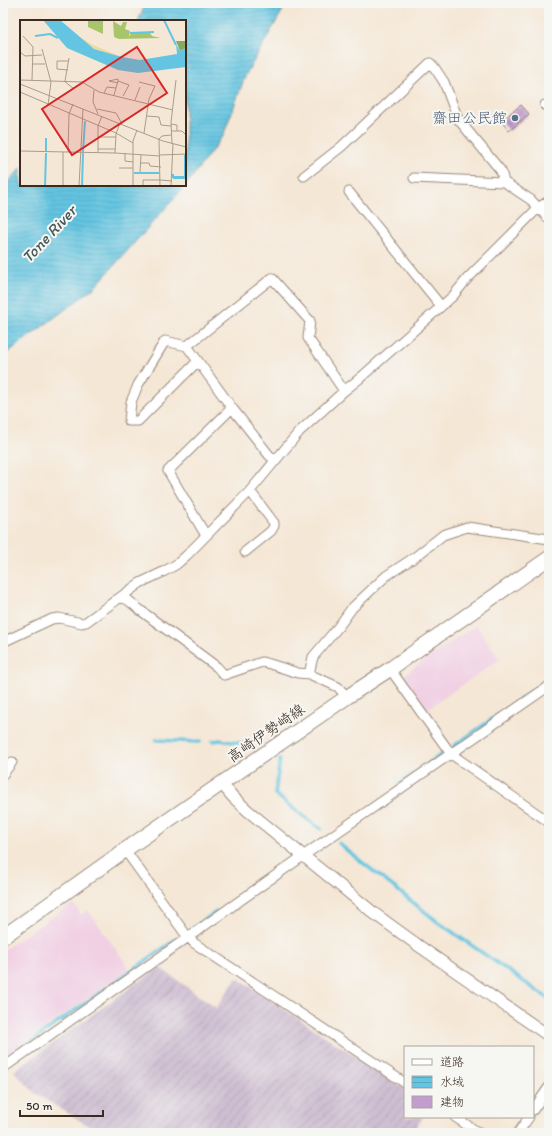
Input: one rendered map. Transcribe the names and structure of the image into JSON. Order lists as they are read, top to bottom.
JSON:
{
  "streets": {
    "main road": ["高崎伊勢崎線"]
  },
  "water": ["Tone River"],
  "places": ["齋田公民館"],
  "legend": ["道路", "水域", "建物"],
  "scale_bar": "50 m"
}
